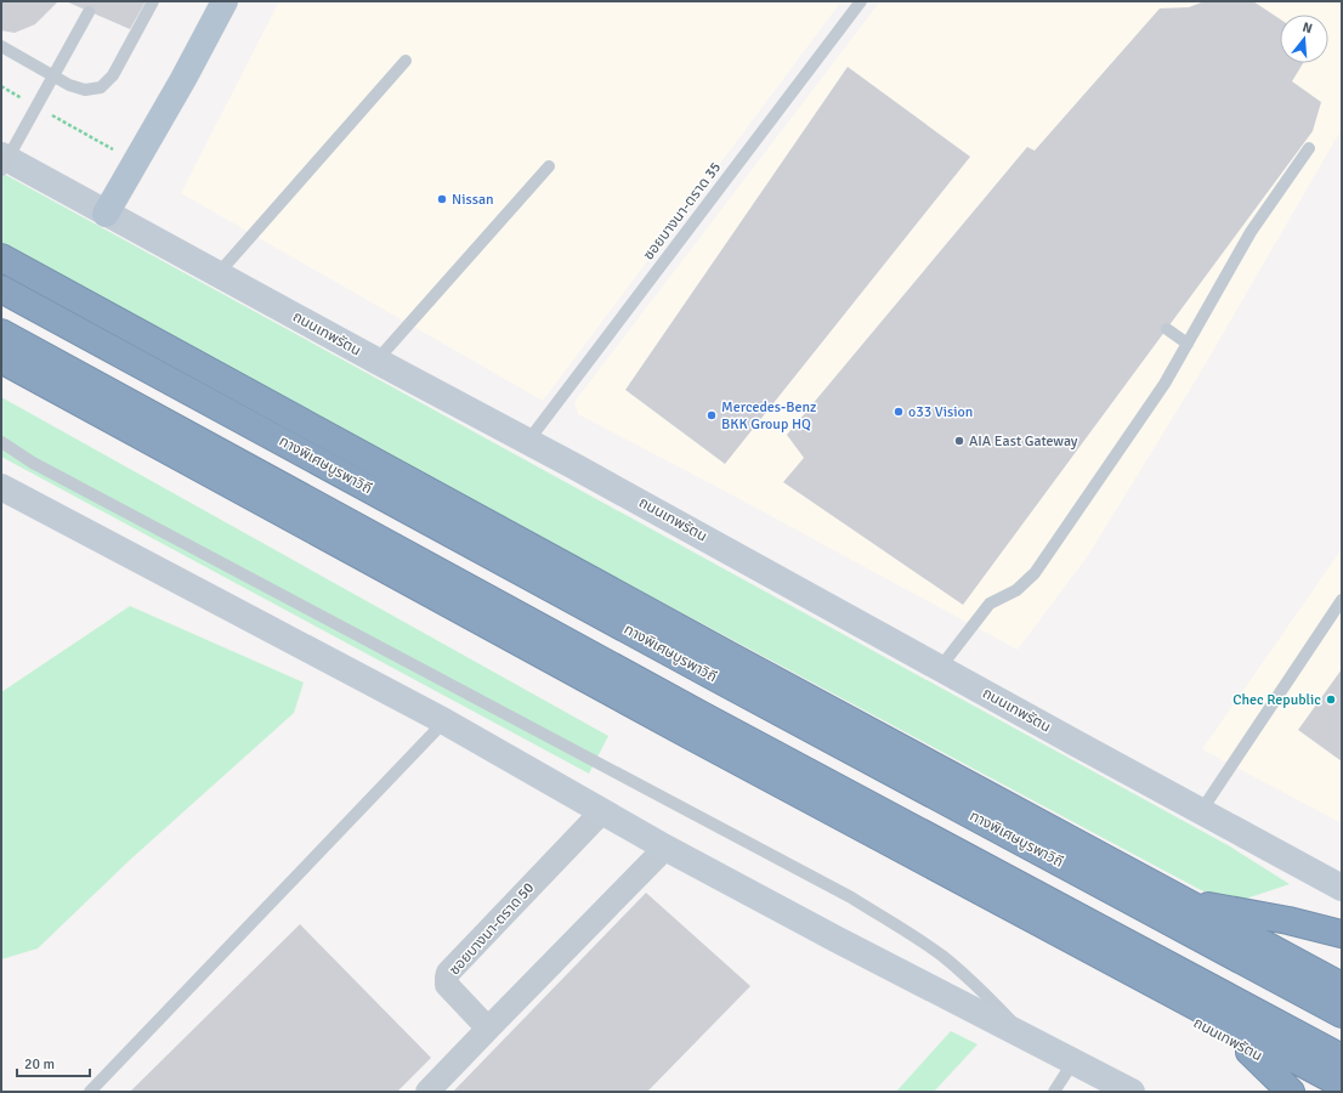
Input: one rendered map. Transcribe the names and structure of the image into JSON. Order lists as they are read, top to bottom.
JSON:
{
  "streets": {
    "highway": ["ถนนเทพรัตน", "ทางพิเศษบูรพาวิถี"],
    "street": ["ซอยบางนา-ตราด 50"],
    "lane": ["ซอยบางนา-ตราด 35"]
  },
  "crossings": [
    ["ซอยบางนา-ตราด 35", "ถนนเทพรัตน"]
  ],
  "places": [
    "Nissan",
    "o33 Vision",
    "Mercedes-Benz BKK Group HQ",
    "AIA East Gateway",
    "Chec Republic"
  ],
  "scale_bar": "20 m",
  "north": "top"
}
